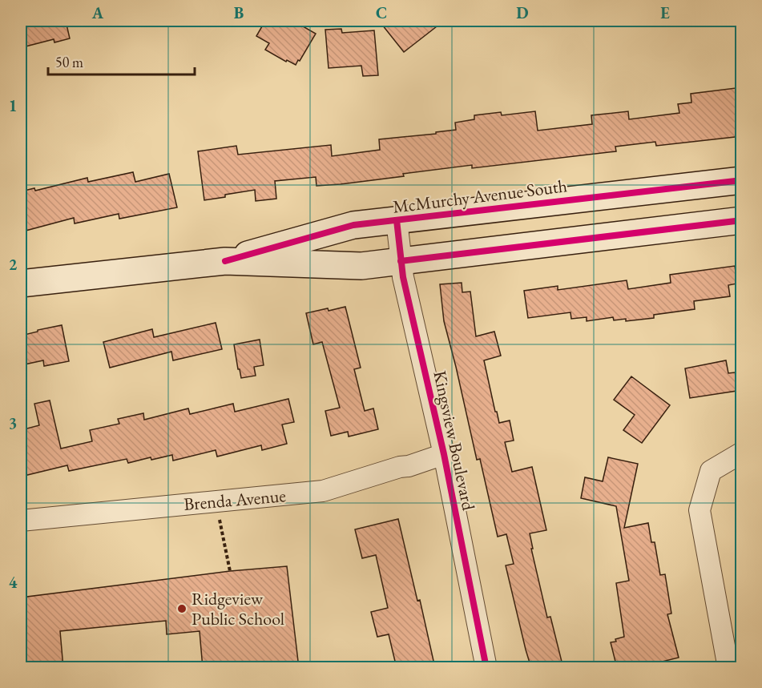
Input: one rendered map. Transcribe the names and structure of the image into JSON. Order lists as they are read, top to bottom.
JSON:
{
  "streets": {
    "street": ["McMurchy Avenue South", "Kingsview Boulevard", "Brenda Avenue"]
  },
  "crossings": [
    ["McMurchy Avenue South", "Kingsview Boulevard"],
    ["Kingsview Boulevard", "Brenda Avenue"]
  ],
  "places": ["Ridgeview Public School"],
  "scale_bar": "50 m",
  "grid": {
    "columns": [
      "A",
      "B",
      "C",
      "D",
      "E"
    ],
    "rows": [
      "1",
      "2",
      "3",
      "4"
    ]
  }
}
